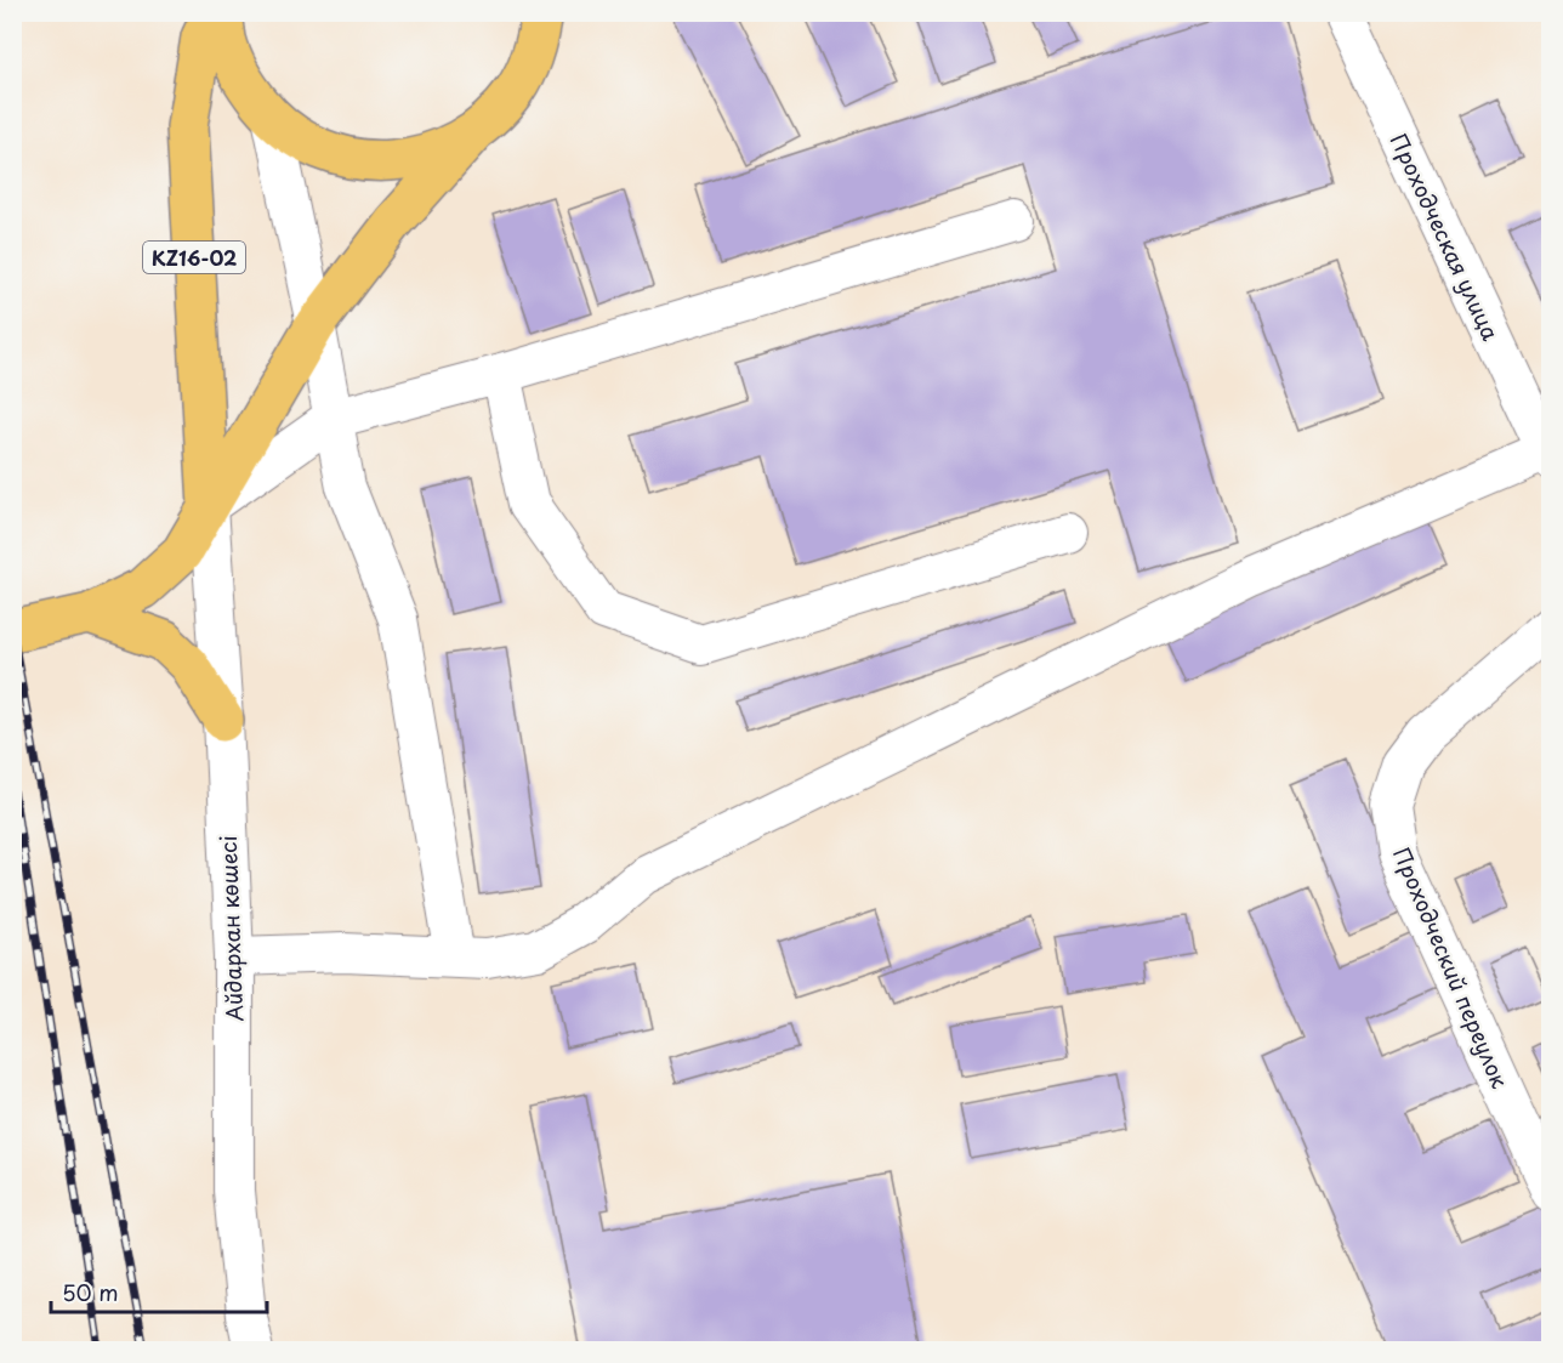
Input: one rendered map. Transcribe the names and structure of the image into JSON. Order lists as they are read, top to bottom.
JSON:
{
  "streets": {
    "main road": ["KZ16-02"],
    "street": ["Проходческая улица", "Айдархан көшесі", "Проходческий переулок"]
  },
  "crossings": [
    ["KZ16-02", "Айдархан көшесі"]
  ],
  "scale_bar": "50 m"
}
